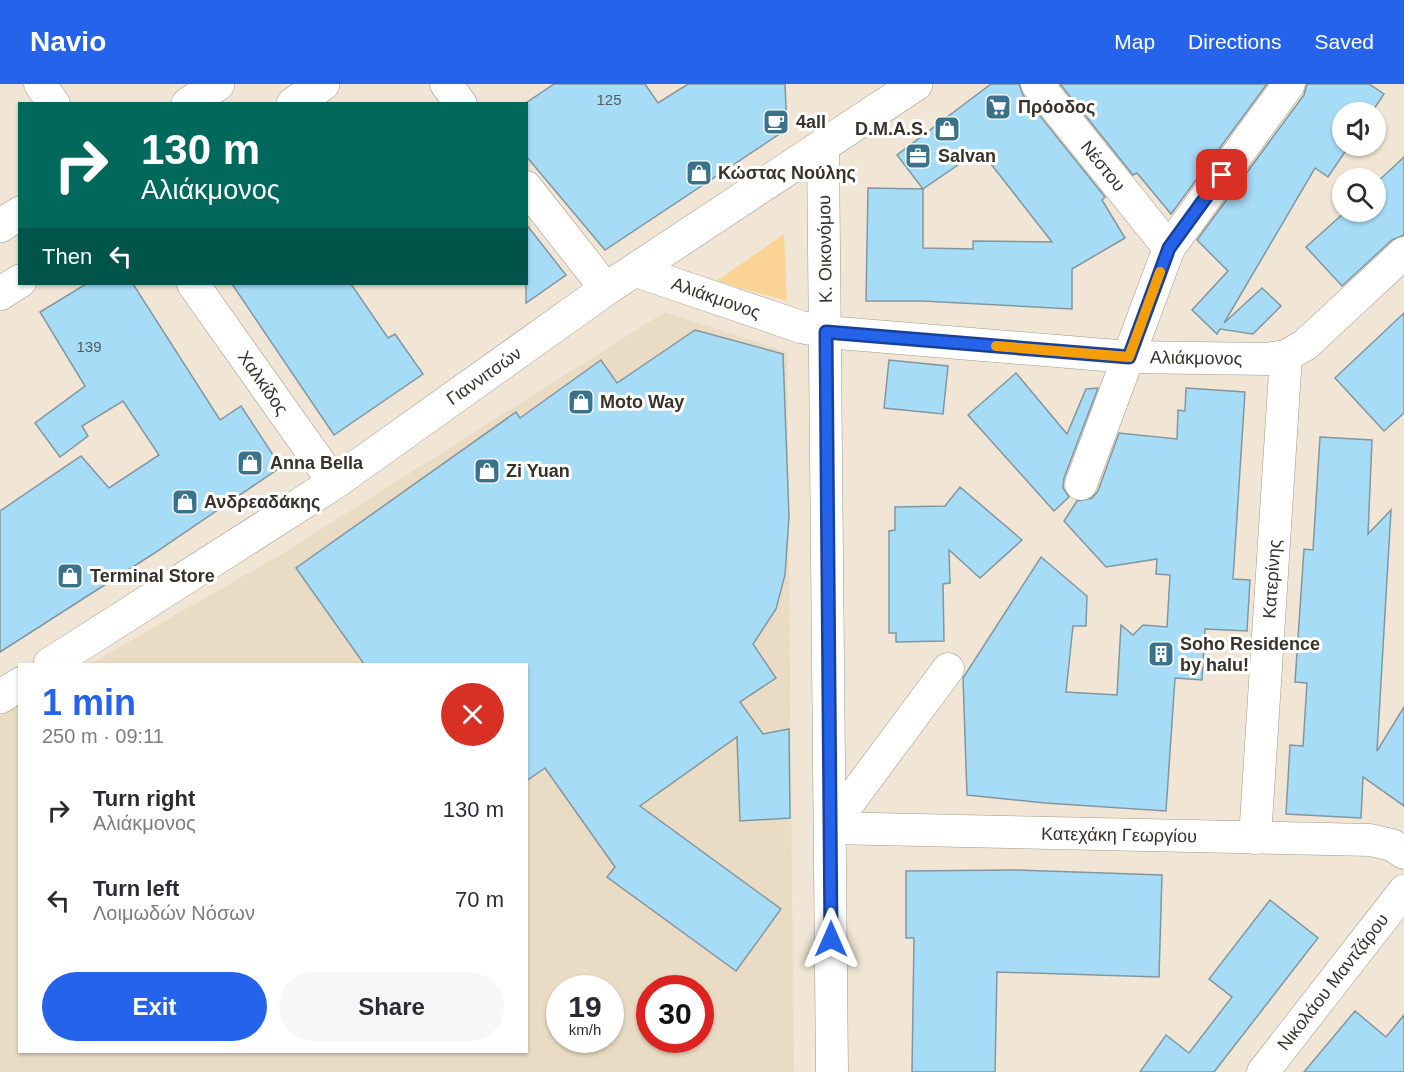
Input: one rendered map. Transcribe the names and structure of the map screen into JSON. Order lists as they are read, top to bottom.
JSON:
{
  "streets": {
    "main road": ["Γιαννιτσών"],
    "street": [
      "Νέστου",
      "Κ. Οικονόμου",
      "Αλιάκμονος",
      "Χαλκίδος",
      "Κατερίνης",
      "Κατεχάκη Γεωργίου",
      "Νικολάου Μαντζάρου"
    ]
  },
  "crossings": [
    ["Κ. Οικονόμου", "Αλιάκμονος"],
    ["Κ. Οικονόμου", "Γιαννιτσών"],
    ["Κ. Οικονόμου", "Κατεχάκη Γεωργίου"],
    ["Αλιάκμονος", "Γιαννιτσών"],
    ["Αλιάκμονος", "Κατερίνης"],
    ["Γιαννιτσών", "Χαλκίδος"],
    ["Κατερίνης", "Κατεχάκη Γεωργίου"]
  ],
  "places": {
    "supermarket": ["Πρόοδος"],
    "cafe": ["4all"],
    "shop": [
      "D.M.A.S.",
      "Κώστας Νούλης",
      "Moto Way",
      "Anna Bella",
      "Zi Yuan",
      "Ανδρεαδάκης",
      "Terminal Store"
    ],
    "office": ["Salvan"],
    "building": ["Soho Residence by halu!"]
  },
  "house_numbers": ["125", "139"],
  "page": {
    "header": "Navio",
    "nav": ["Map", "Directions", "Saved"],
    "turn": ["130 m", "Αλιάκμονος"],
    "then": "Then",
    "heading": ["1 min", "250 m · 09:11"],
    "list": [
      {
        "name": "Turn right",
        "note": "Αλιάκμονος",
        "value": "130 m"
      },
      {
        "name": "Turn left",
        "note": "Λοιμωδών Νόσων",
        "value": "70 m"
      }
    ],
    "buttons": ["Exit", "Share"],
    "speed": "19 km/h",
    "limit": "30"
  }
}
